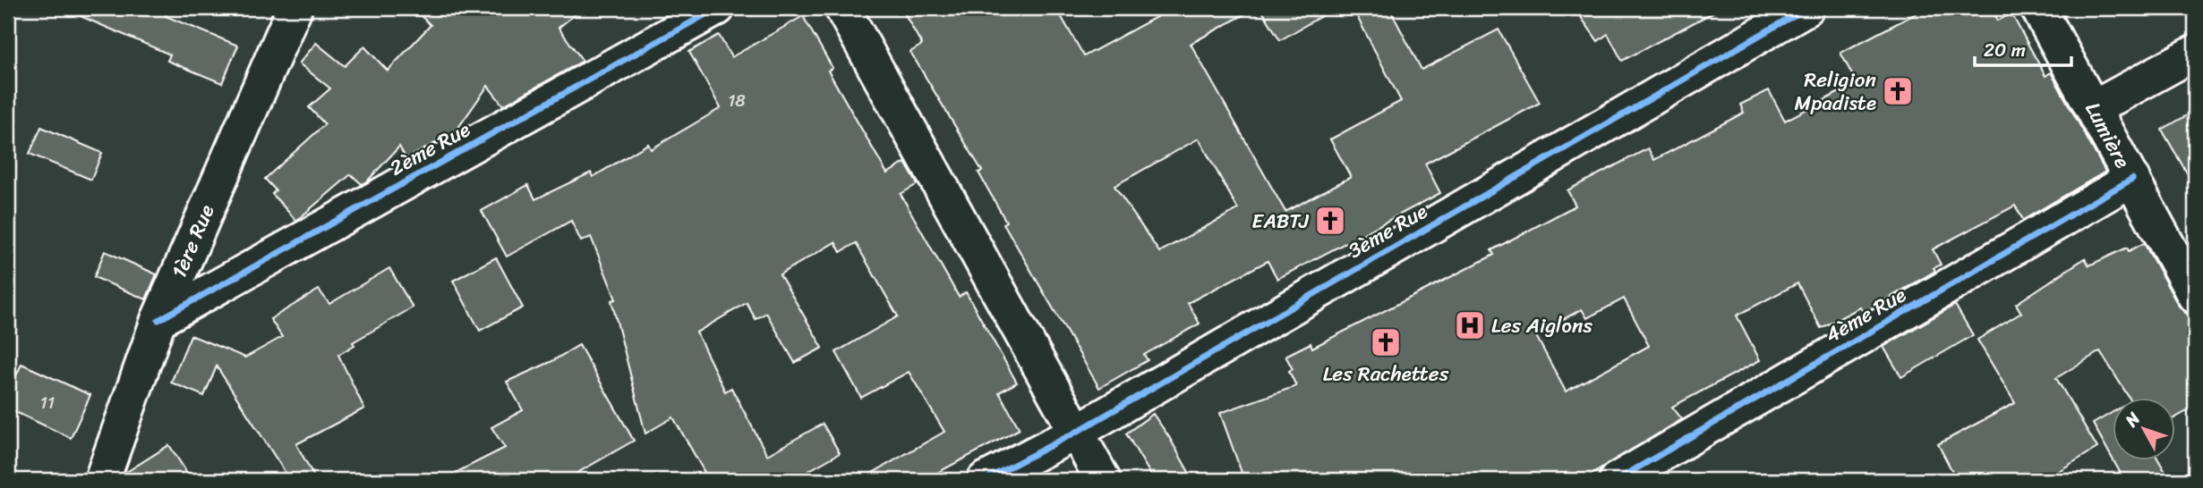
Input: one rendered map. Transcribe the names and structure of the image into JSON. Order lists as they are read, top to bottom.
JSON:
{
  "streets": {
    "street": [
      "Lumière",
      "2ème Rue",
      "3ème Rue",
      "1ère Rue",
      "4ème Rue"
    ]
  },
  "crossings": [
    ["Lumière", "4ème Rue"],
    ["2ème Rue", "1ère Rue"]
  ],
  "places": {
    "church": ["Religion Mpadiste", "EABTJ", "Les Rachettes"],
    "hospital": ["Les Aiglons"]
  },
  "house_numbers": ["18", "11"],
  "scale_bar": "20 m",
  "north": "top left"
}
